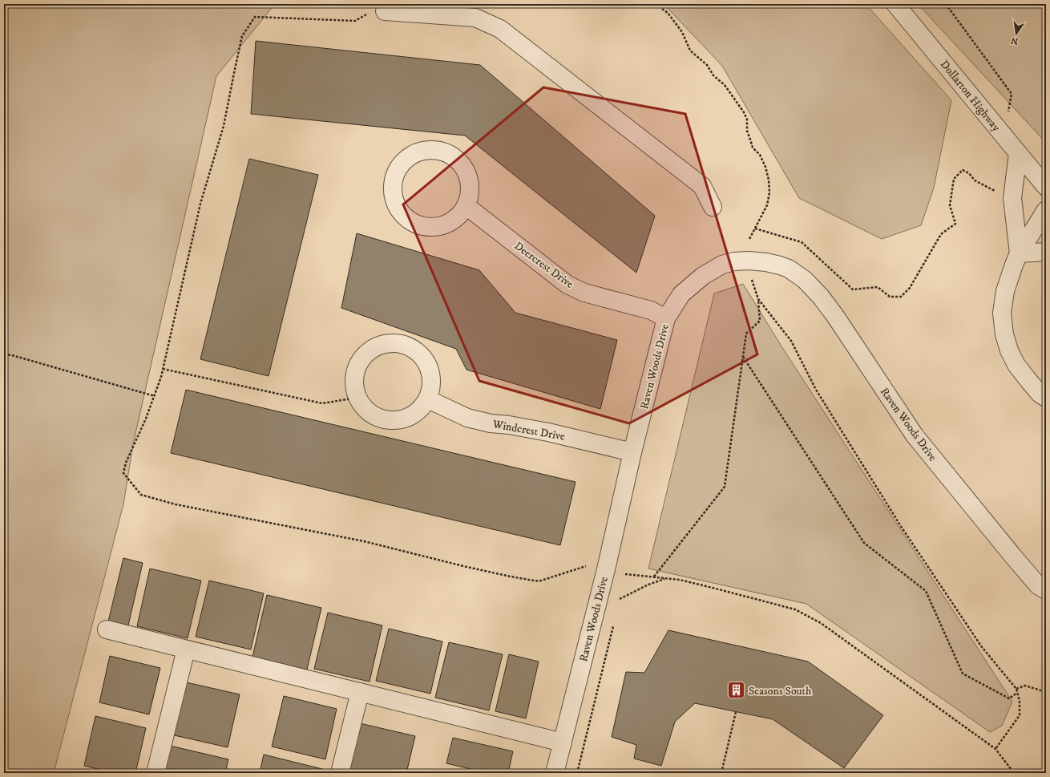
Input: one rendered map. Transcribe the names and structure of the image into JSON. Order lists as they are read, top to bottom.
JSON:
{
  "streets": {
    "street": [
      "Dollarton Highway",
      "Deercrest Drive",
      "Raven Woods Drive",
      "Windcrest Drive"
    ]
  },
  "crossings": [
    ["Deercrest Drive", "Raven Woods Drive"],
    ["Raven Woods Drive", "Windcrest Drive"]
  ],
  "places": {
    "building": ["Seasons South"]
  },
  "north": "bottom"
}
